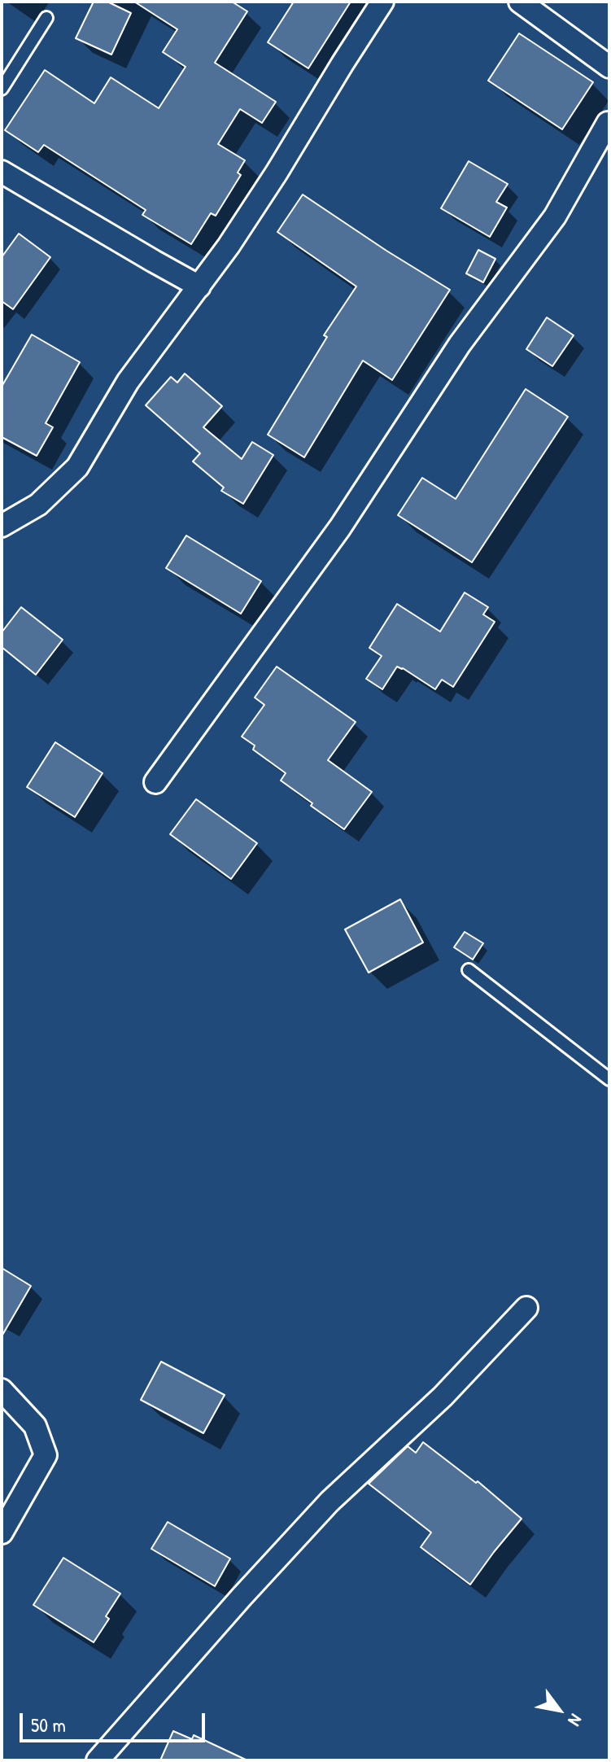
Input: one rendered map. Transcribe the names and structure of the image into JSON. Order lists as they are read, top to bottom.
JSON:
{
  "scale_bar": "50 m",
  "north": "bottom right"
}
